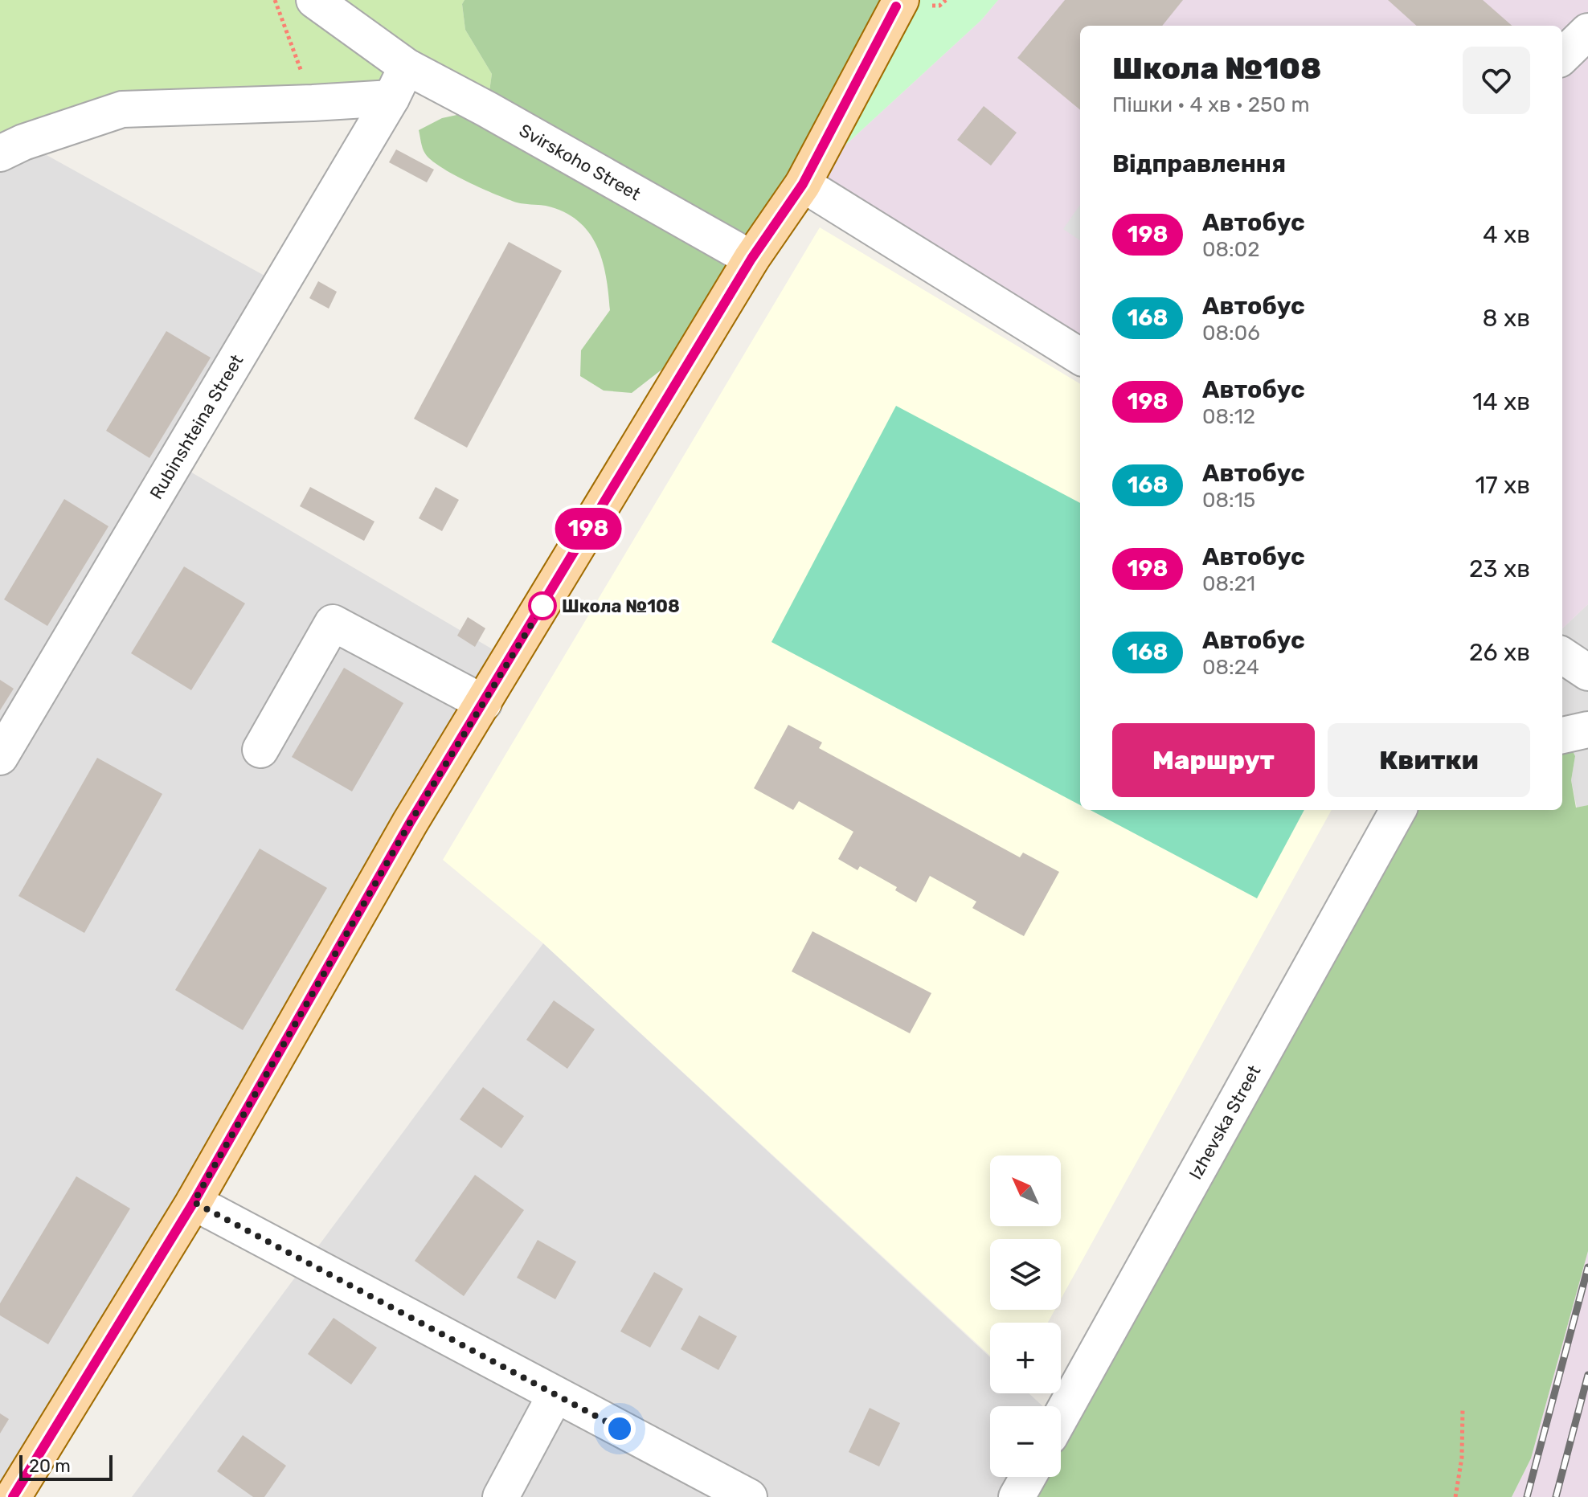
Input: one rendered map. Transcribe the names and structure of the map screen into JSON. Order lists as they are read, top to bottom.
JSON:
{
  "streets": {
    "street": ["Svirskoho Street", "Rubinshteina Street", "Izhevska Street"]
  },
  "crossings": [
    ["Svirskoho Street", "Rubinshteina Street"]
  ],
  "places": ["Школа №108"],
  "lines": ["bus line 198"],
  "scale_bar": "20 m",
  "north": "top left",
  "page": {
    "on_map": "198",
    "heading": [
      ["Школа №108", "Пішки · 4 хв · 250 m"],
      "Відправлення"
    ],
    "list": [
      {
        "mark": "198",
        "name": "Автобус",
        "note": "08:02",
        "value": "4 хв"
      },
      {
        "mark": "168",
        "name": "Автобус",
        "note": "08:06",
        "value": "8 хв"
      },
      {
        "mark": "198",
        "name": "Автобус",
        "note": "08:12",
        "value": "14 хв"
      },
      {
        "mark": "168",
        "name": "Автобус",
        "note": "08:15",
        "value": "17 хв"
      },
      {
        "mark": "198",
        "name": "Автобус",
        "note": "08:21",
        "value": "23 хв"
      },
      {
        "mark": "168",
        "name": "Автобус",
        "note": "08:24",
        "value": "26 хв"
      }
    ],
    "buttons": ["Маршрут", "Квитки"],
    "map_buttons": ["+", "−"],
    "scale": "20 m"
  }
}
